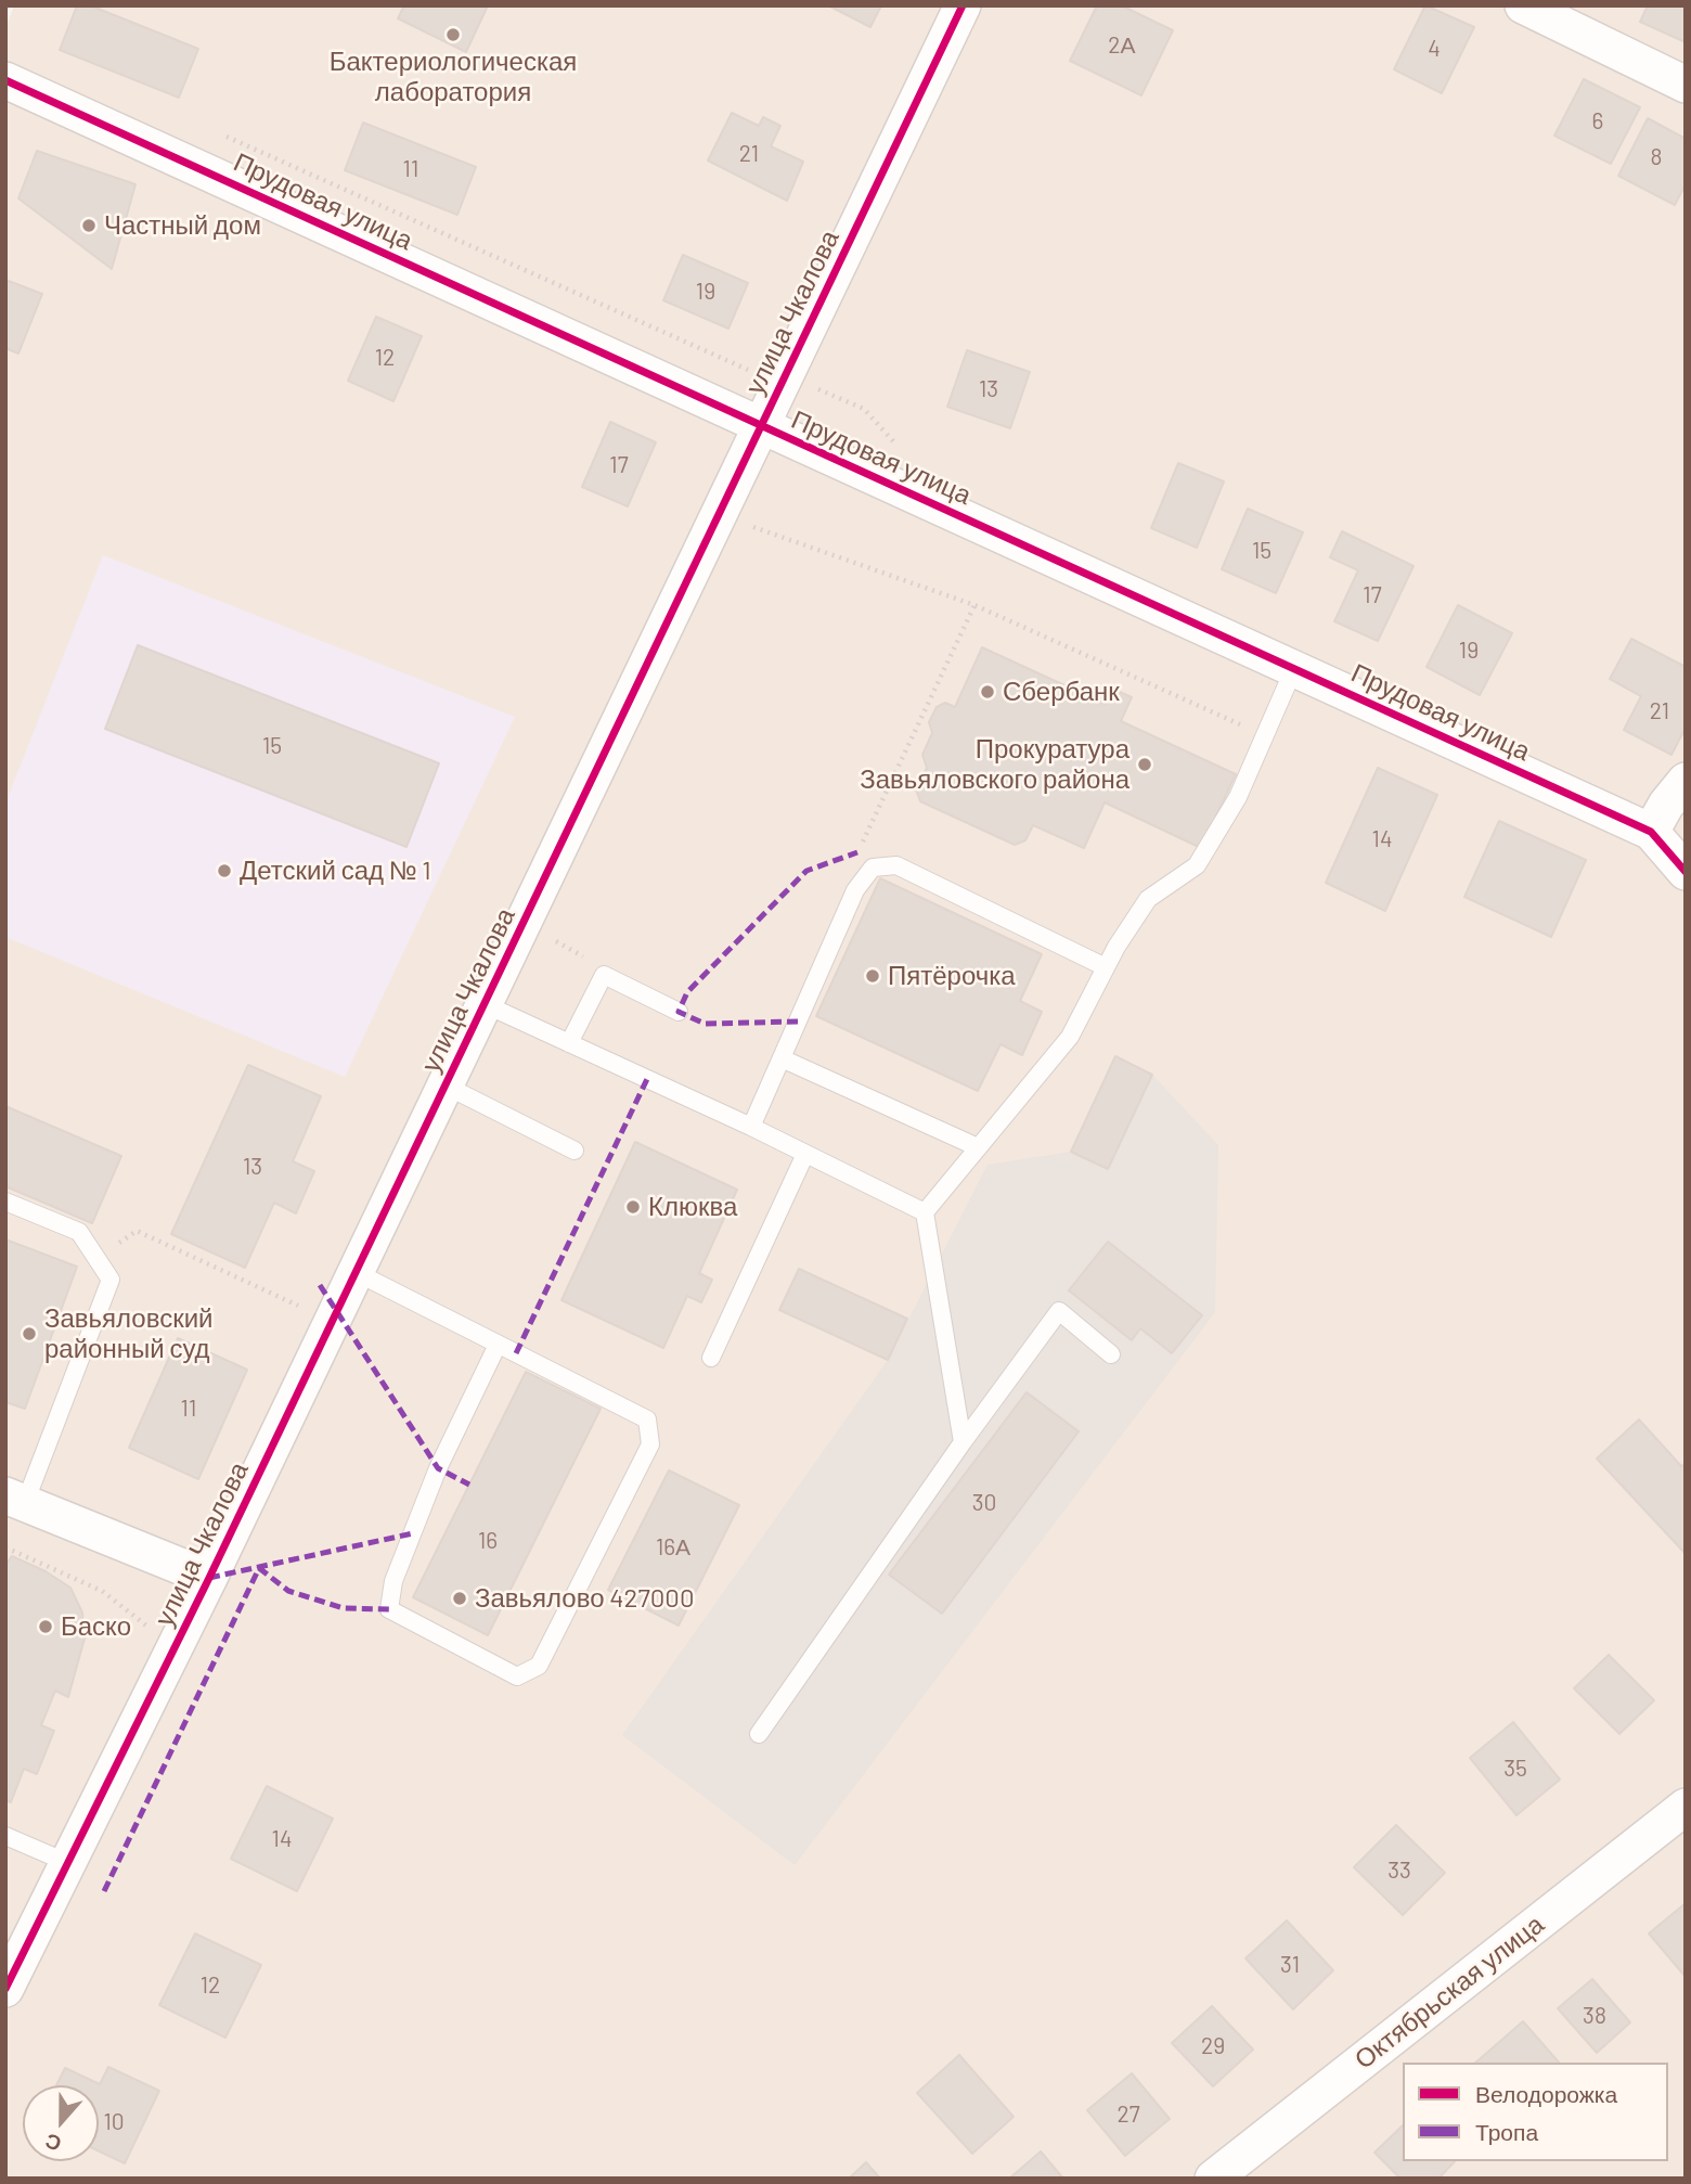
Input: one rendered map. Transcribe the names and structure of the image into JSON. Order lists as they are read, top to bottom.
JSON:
{
  "streets": {
    "street": ["Прудовая улица", "улица Чкалова", "Октябрьская улица"]
  },
  "crossings": [
    ["Прудовая улица", "улица Чкалова"]
  ],
  "places": [
    "Бактериологическая лаборатория",
    "Частный дом",
    "Сбербанк",
    "Прокуратура Завьяловского района",
    "Детский сад № 1",
    "Пятёрочка",
    "Клюква",
    "Завьяловский районный суд",
    "Завьялово 427000",
    "Баско"
  ],
  "house_numbers": [
    "2А",
    "4",
    "6",
    "21",
    "8",
    "11",
    "19",
    "12",
    "13",
    "17",
    "15",
    "17",
    "19",
    "21",
    "15",
    "14",
    "13",
    "11",
    "30",
    "16",
    "16А",
    "35",
    "14",
    "33",
    "31",
    "12",
    "38",
    "29",
    "27",
    "10"
  ],
  "legend": ["Велодорожка", "Тропа"],
  "north": "bottom"
}
